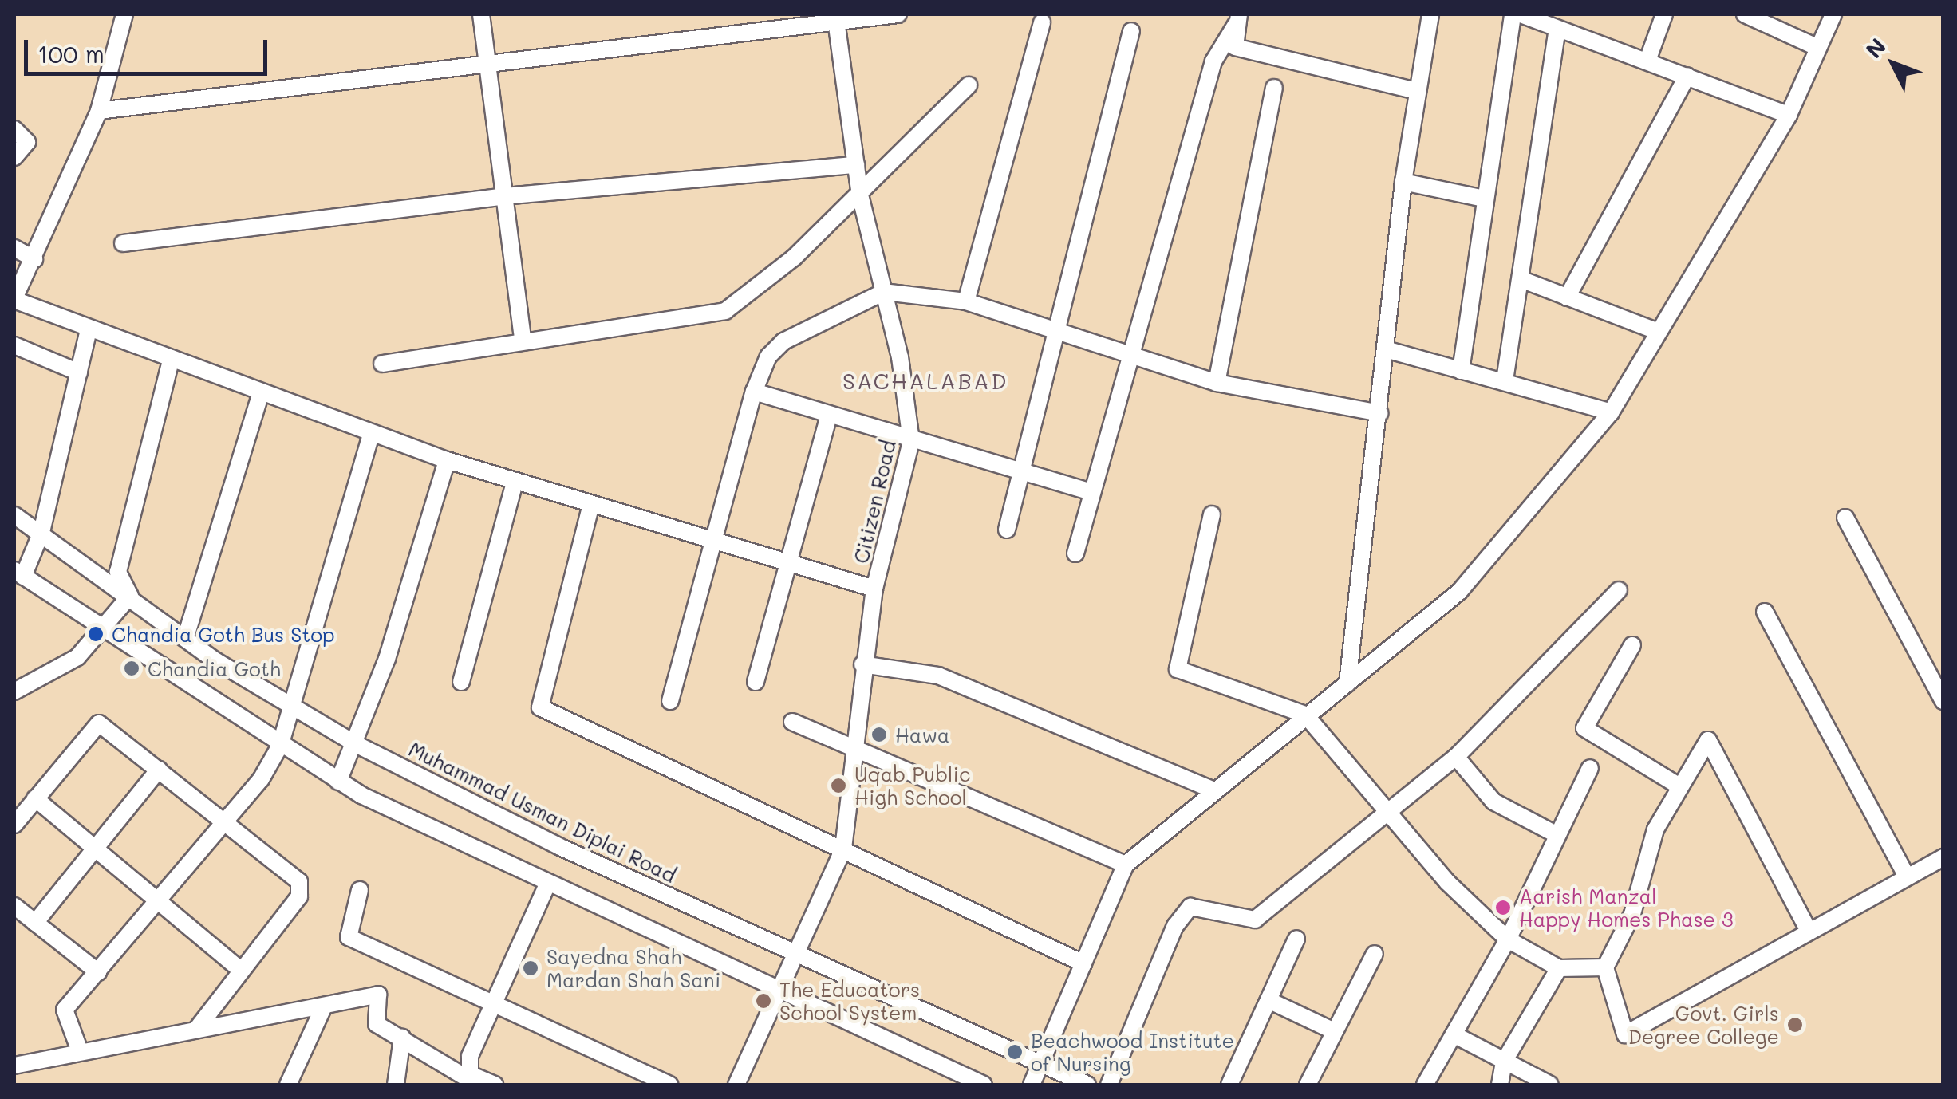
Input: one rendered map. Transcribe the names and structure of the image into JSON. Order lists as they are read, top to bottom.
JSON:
{
  "streets": {
    "street": ["Citizen Road", "Muhammad Usman Diplai Road"]
  },
  "crossings": [
    ["Citizen Road", "Muhammad Usman Diplai Road"]
  ],
  "districts": ["SACHALABAD"],
  "places": [
    "Chandia Goth Bus Stop",
    "Chandia Goth",
    "Hawa",
    "Uqab Public High School",
    "Aarish Manzal Happy Homes Phase 3",
    "Sayedna Shah Mardan Shah Sani",
    "The Educators School System",
    "Govt. Girls Degree College",
    "Beachwood Institute of Nursing"
  ],
  "scale_bar": "100 m",
  "north": "top left"
}
